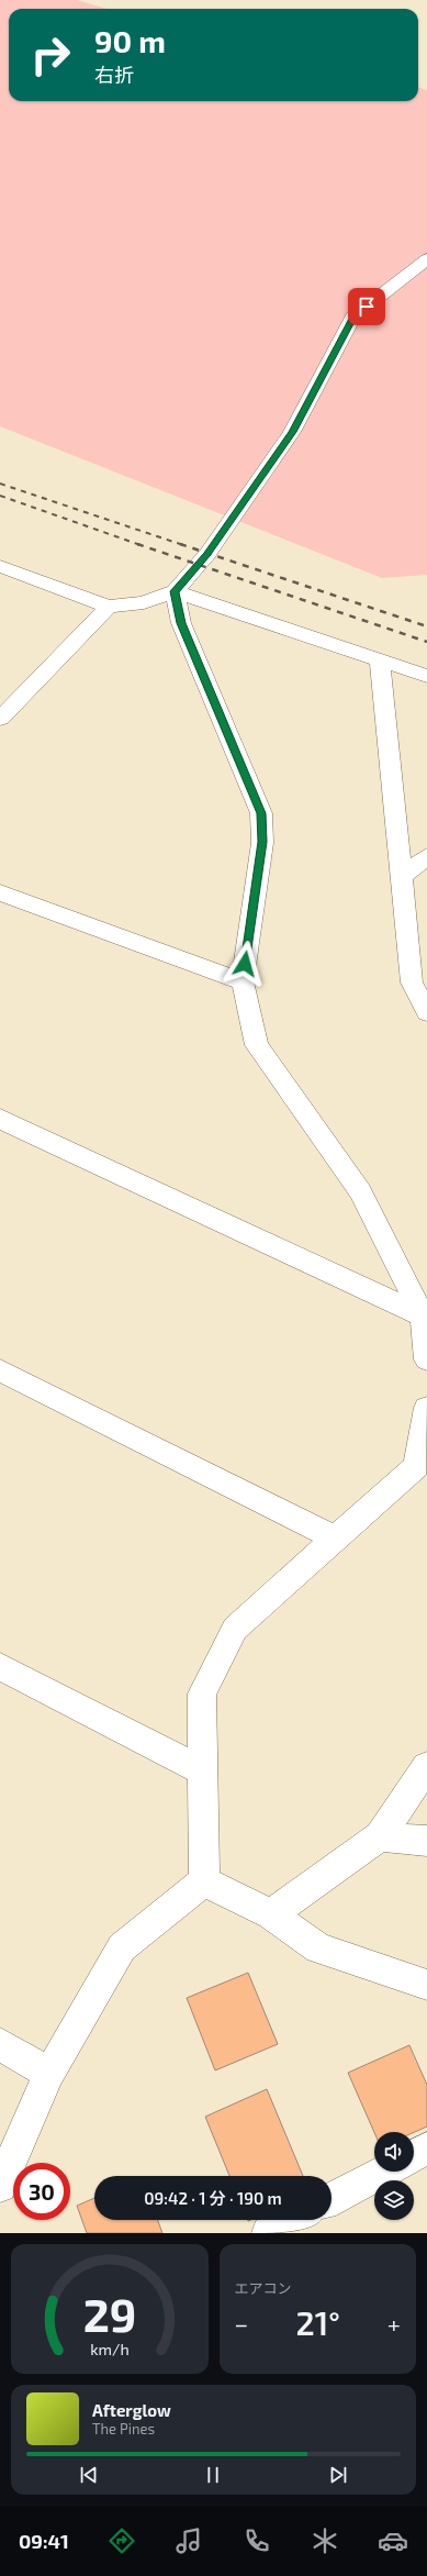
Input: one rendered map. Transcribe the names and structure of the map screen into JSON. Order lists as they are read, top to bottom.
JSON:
{
  "page": {
    "turn": ["90 m", "右折"],
    "limit": "30",
    "trip": "09:42 · 1 分 · 190 m",
    "tile": "エアコン",
    "heat": ["−", "21°", "+"],
    "song": ["Afterglow", "The Pines"],
    "tabs": "09:41",
    "gauge": ["29", "km/h"]
  }
}
